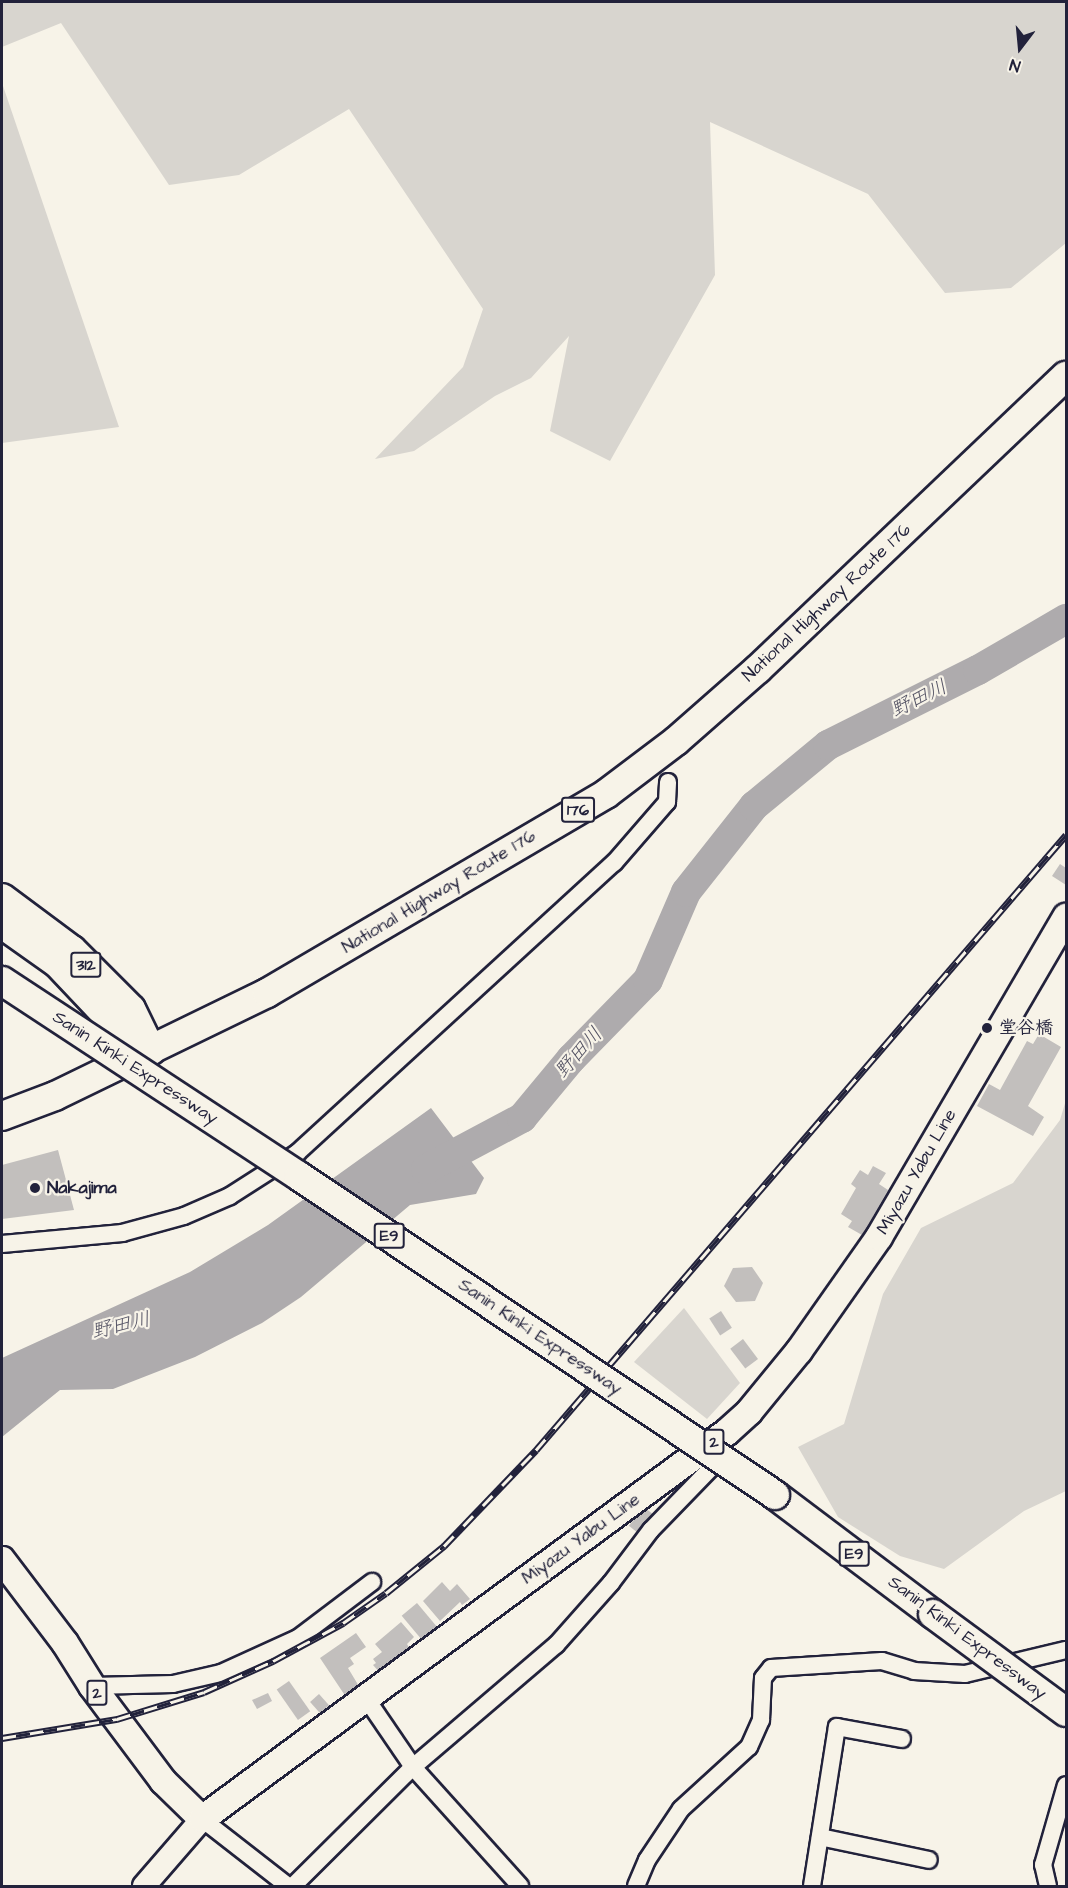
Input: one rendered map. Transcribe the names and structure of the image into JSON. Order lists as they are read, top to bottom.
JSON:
{
  "streets": {
    "highway": [
      "National Highway Route 176",
      "176",
      "312",
      "Sanin Kinki Expressway",
      "E9"
    ],
    "main road": ["Miyazu Yabu Line", "2"]
  },
  "crossings": [
    ["National Highway Route 176", "312"],
    ["Miyazu Yabu Line", "2"]
  ],
  "water": ["野田川"],
  "places": ["堂谷橋", "Nakajima"],
  "north": "bottom"
}
